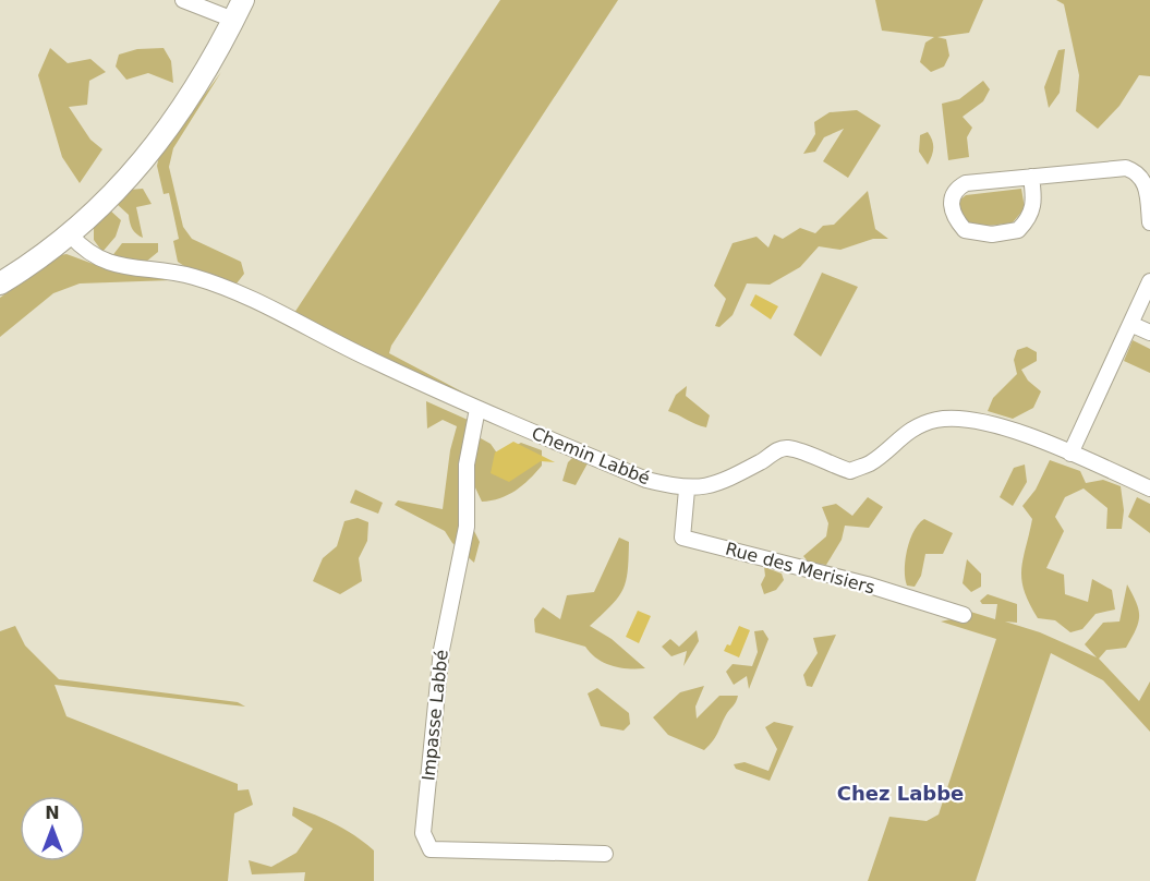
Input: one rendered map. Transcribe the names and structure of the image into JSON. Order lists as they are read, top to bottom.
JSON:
{
  "streets": {
    "street": ["Chemin Labbé", "Rue des Merisiers", "Impasse Labbé"]
  },
  "crossings": [
    ["Chemin Labbé", "Rue des Merisiers"],
    ["Chemin Labbé", "Impasse Labbé"]
  ],
  "districts": ["Chez Labbe"],
  "north": "top"
}
